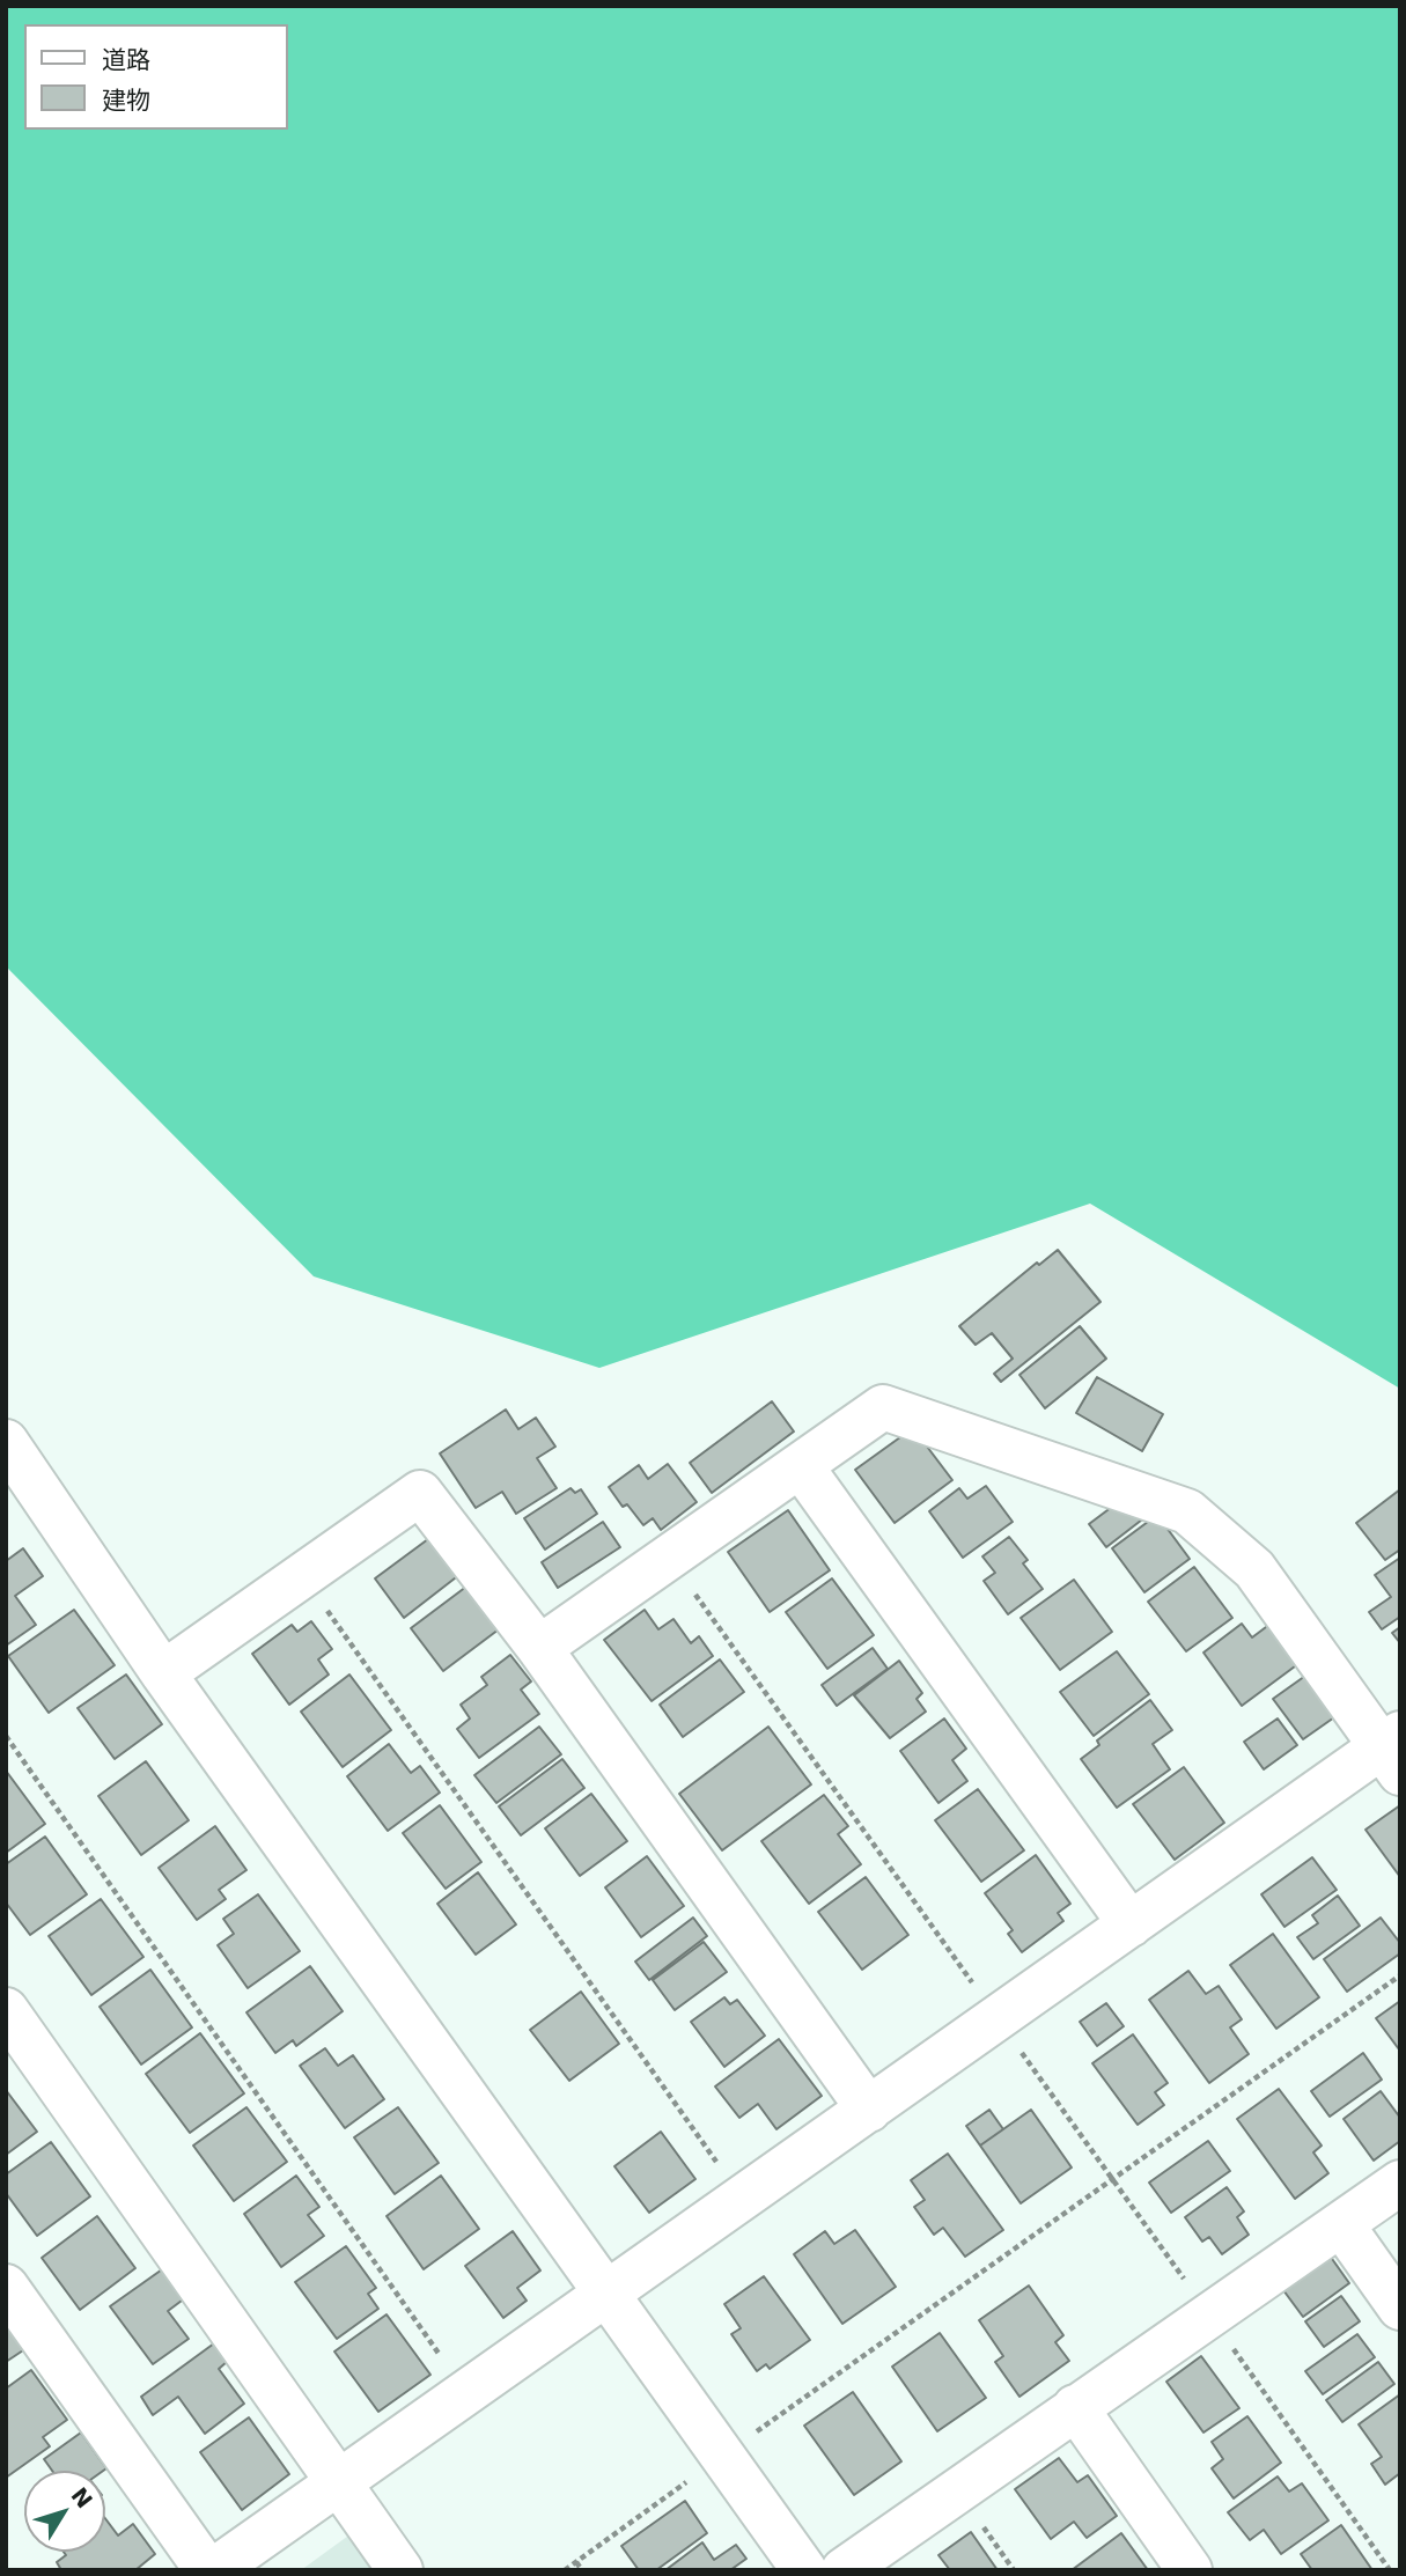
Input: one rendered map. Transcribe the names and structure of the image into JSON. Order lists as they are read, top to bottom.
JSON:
{
  "legend": ["道路", "建物"],
  "north": "top right"
}
